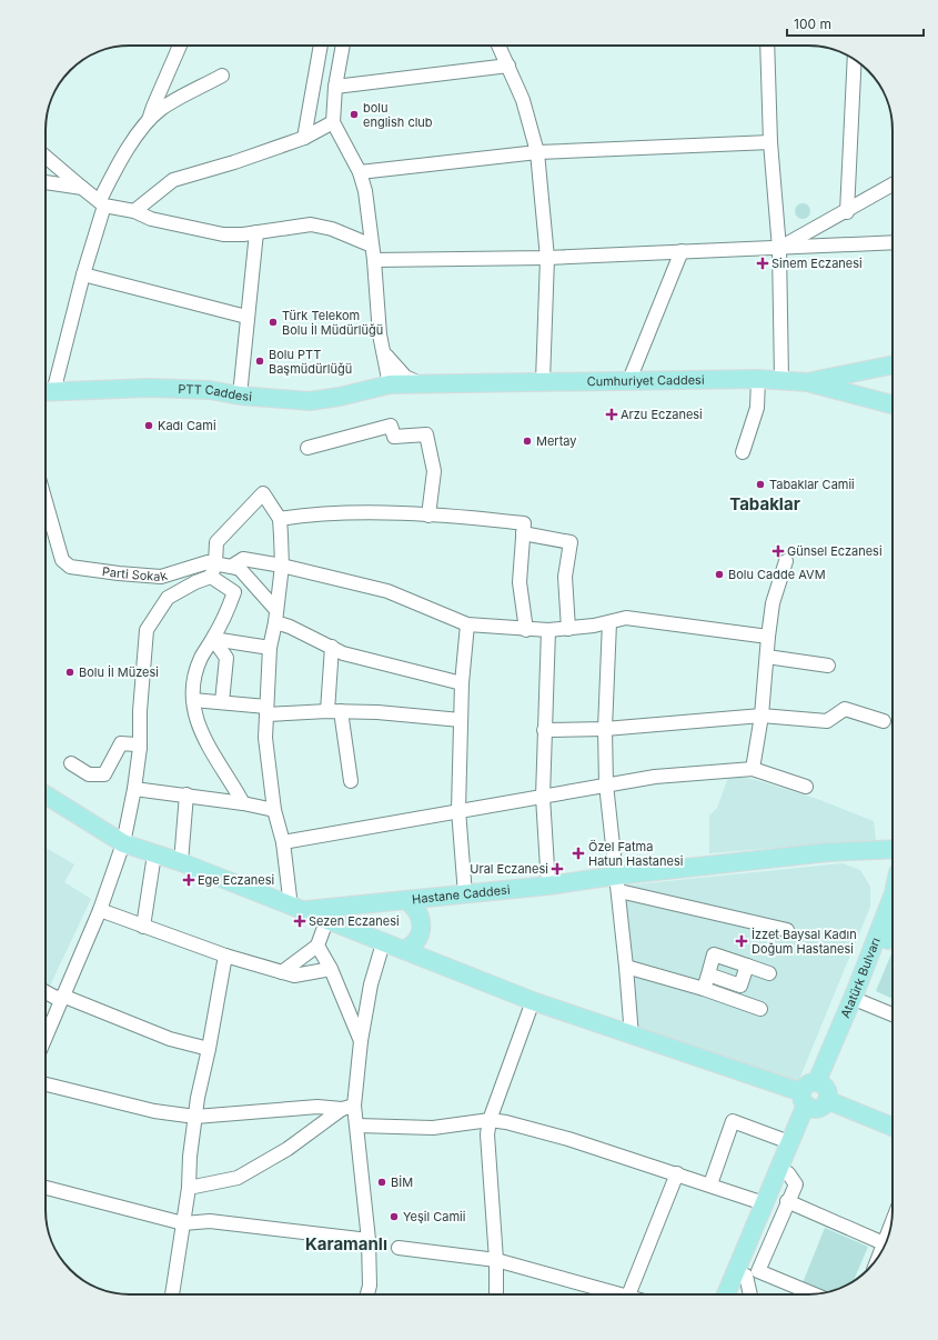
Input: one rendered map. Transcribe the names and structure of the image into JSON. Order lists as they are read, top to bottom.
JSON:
{
  "streets": {
    "main road": [
      "Cumhuriyet Caddesi",
      "PTT Caddesi",
      "Hastane Caddesi",
      "Atatürk Bulvarı"
    ],
    "street": ["Parti Sokak"]
  },
  "crossings": [
    ["Cumhuriyet Caddesi", "PTT Caddesi"]
  ],
  "districts": ["Tabaklar", "Karamanlı"],
  "places": {
    "other": [
      "bolu english club",
      "Türk Telekom Bolu İl Müdürlüğü",
      "Bolu PTT Başmüdürlüğü",
      "Kadı Cami",
      "Mertay",
      "Tabaklar Camii",
      "Bolu Cadde AVM",
      "Bolu İl Müzesi",
      "BİM",
      "Yeşil Camii"
    ],
    "health": [
      "Sinem Eczanesi",
      "Arzu Eczanesi",
      "Günsel Eczanesi",
      "Özel Fatma Hatun Hastanesi",
      "Ural Eczanesi",
      "Ege Eczanesi",
      "Sezen Eczanesi",
      "İzzet Baysal Kadın Doğum Hastanesi"
    ]
  },
  "scale_bar": "100 m"
}
